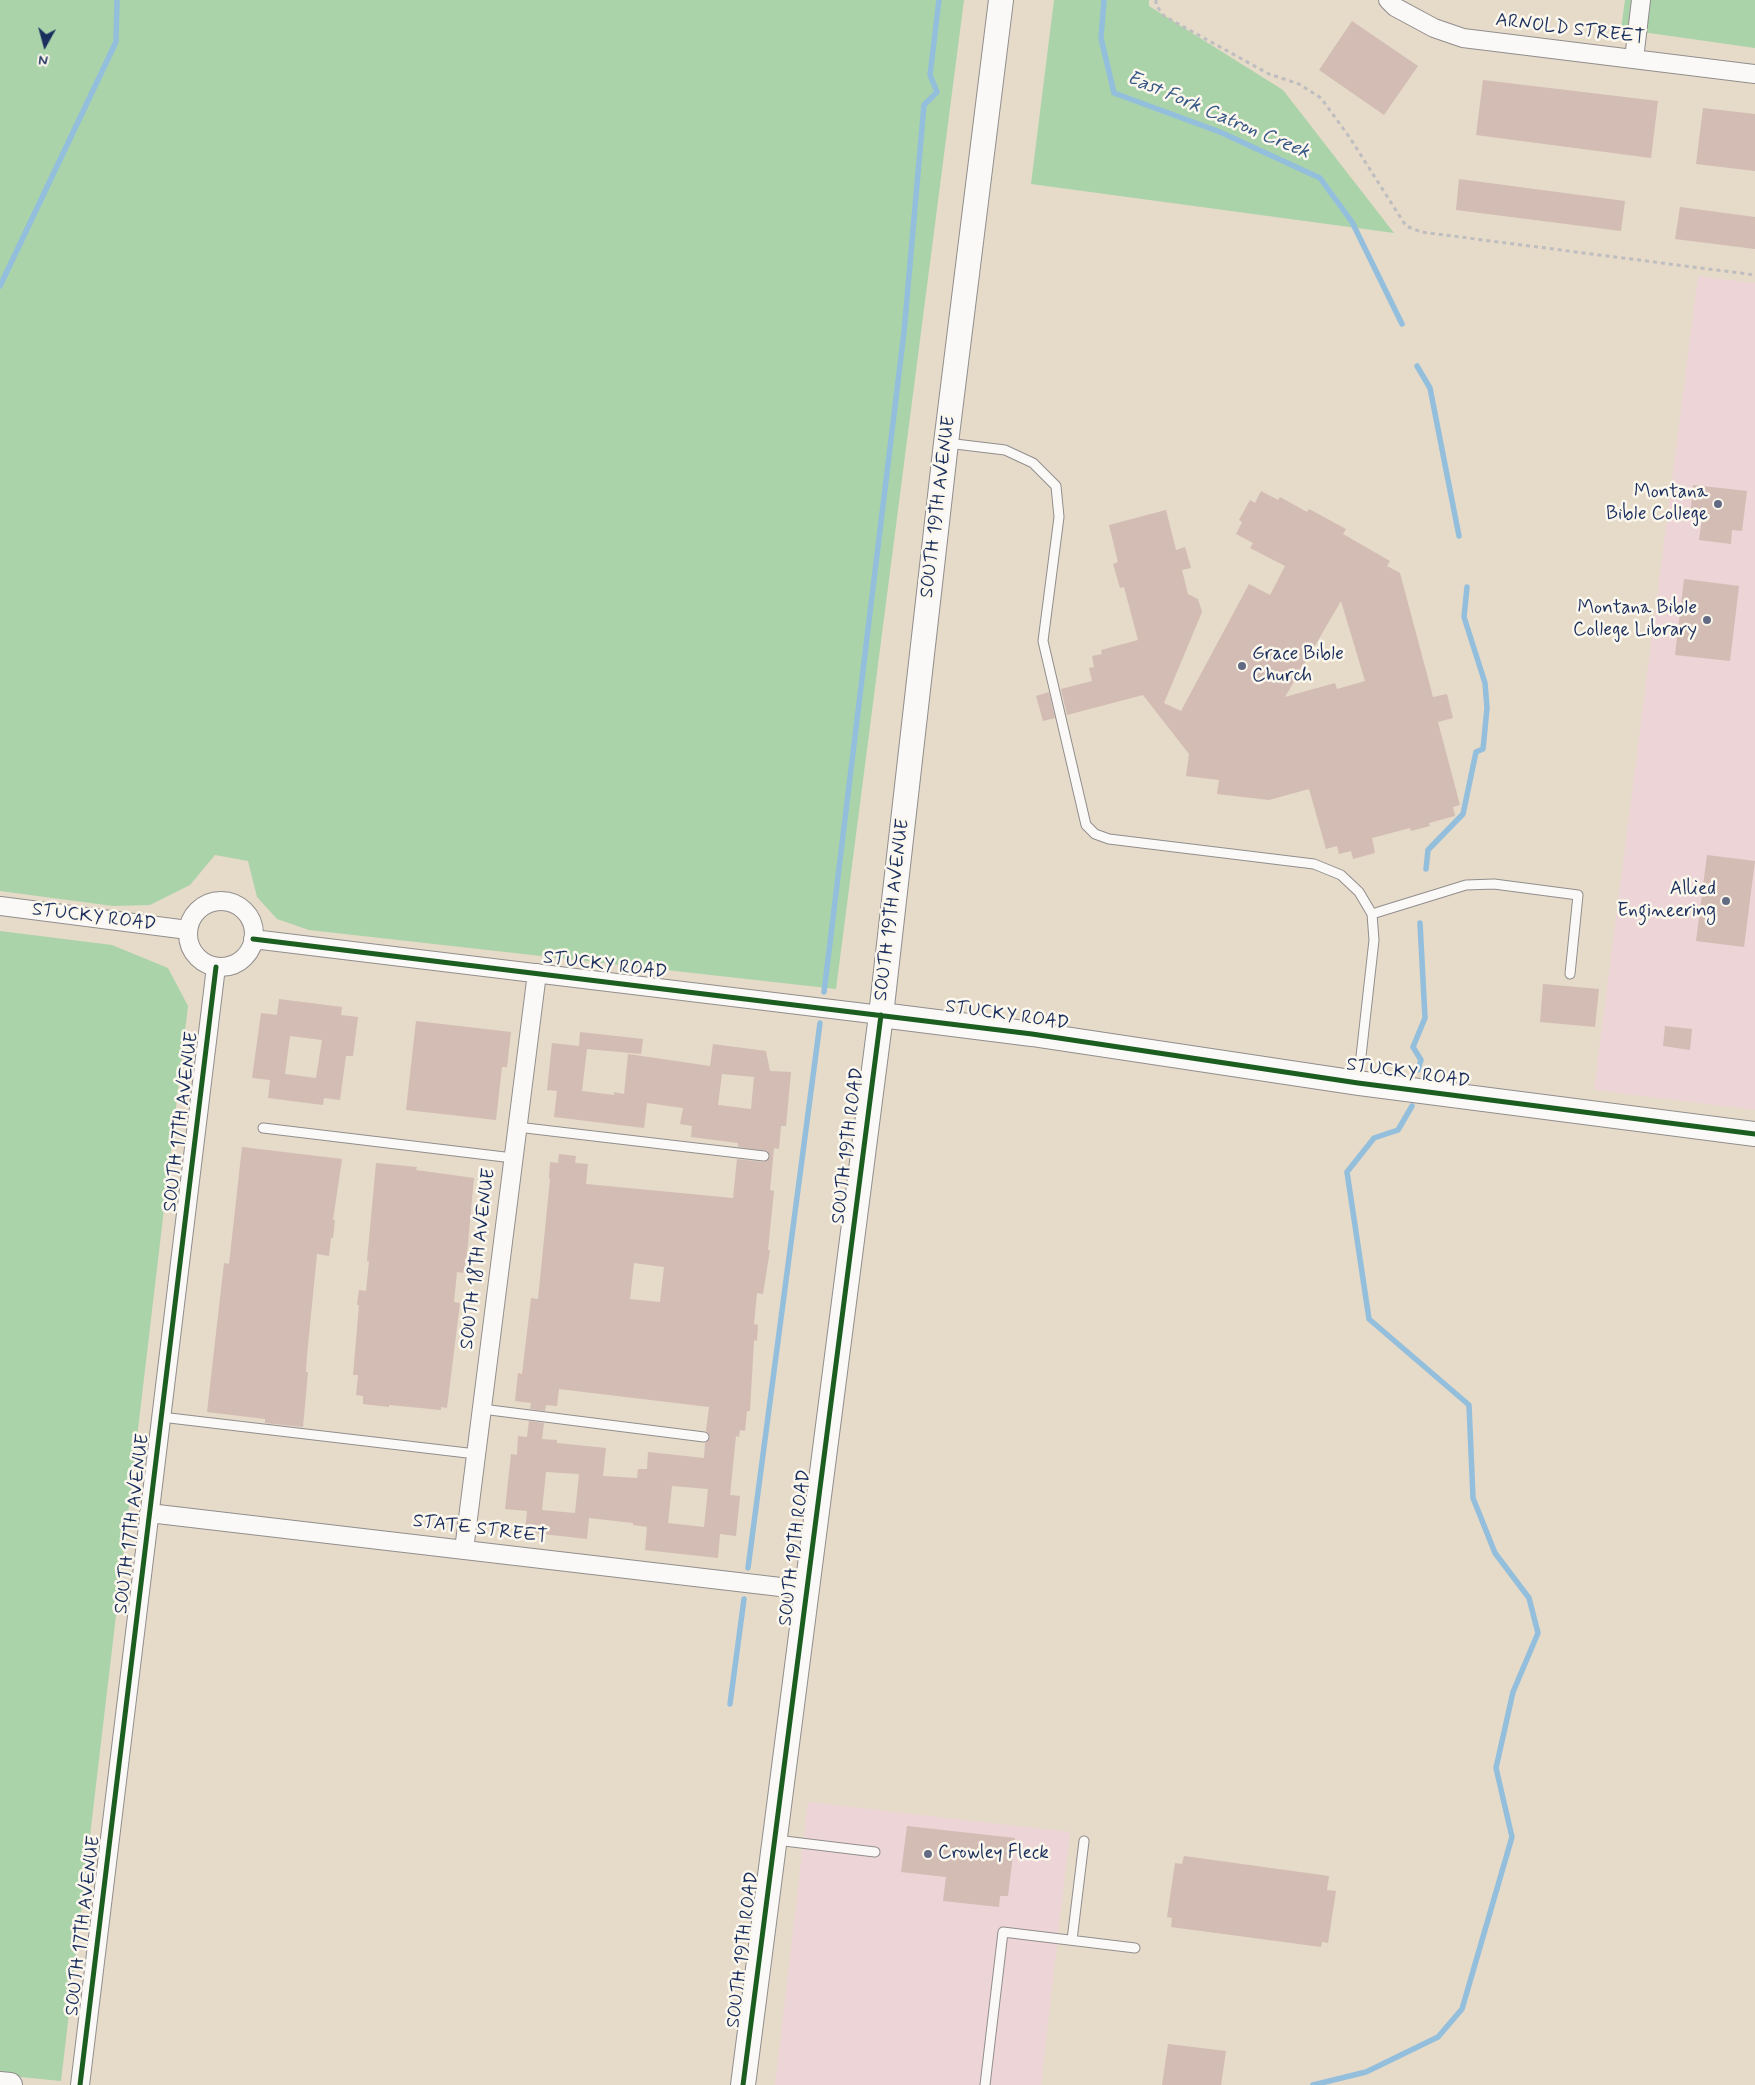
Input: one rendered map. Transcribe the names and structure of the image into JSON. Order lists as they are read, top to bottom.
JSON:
{
  "streets": {
    "main road": ["SOUTH 19TH AVENUE", "STUCKY ROAD", "SOUTH 19TH ROAD"],
    "street": [
      "ARNOLD STREET",
      "SOUTH 17TH AVENUE",
      "SOUTH 18TH AVENUE",
      "STATE STREET"
    ]
  },
  "crossings": [
    ["SOUTH 19TH AVENUE", "STUCKY ROAD"],
    ["SOUTH 19TH AVENUE", "SOUTH 19TH ROAD"],
    ["STUCKY ROAD", "SOUTH 17TH AVENUE"],
    ["STUCKY ROAD", "SOUTH 19TH ROAD"],
    ["STUCKY ROAD", "SOUTH 18TH AVENUE"],
    ["SOUTH 17TH AVENUE", "STATE STREET"],
    ["SOUTH 19TH ROAD", "STATE STREET"],
    ["SOUTH 18TH AVENUE", "STATE STREET"]
  ],
  "water": ["East Fork Catron Creek"],
  "places": [
    "Montana Bible College",
    "Montana Bible College Library",
    "Grace Bible Church",
    "Allied Engineering",
    "Crowley Fleck"
  ],
  "north": "bottom"
}
